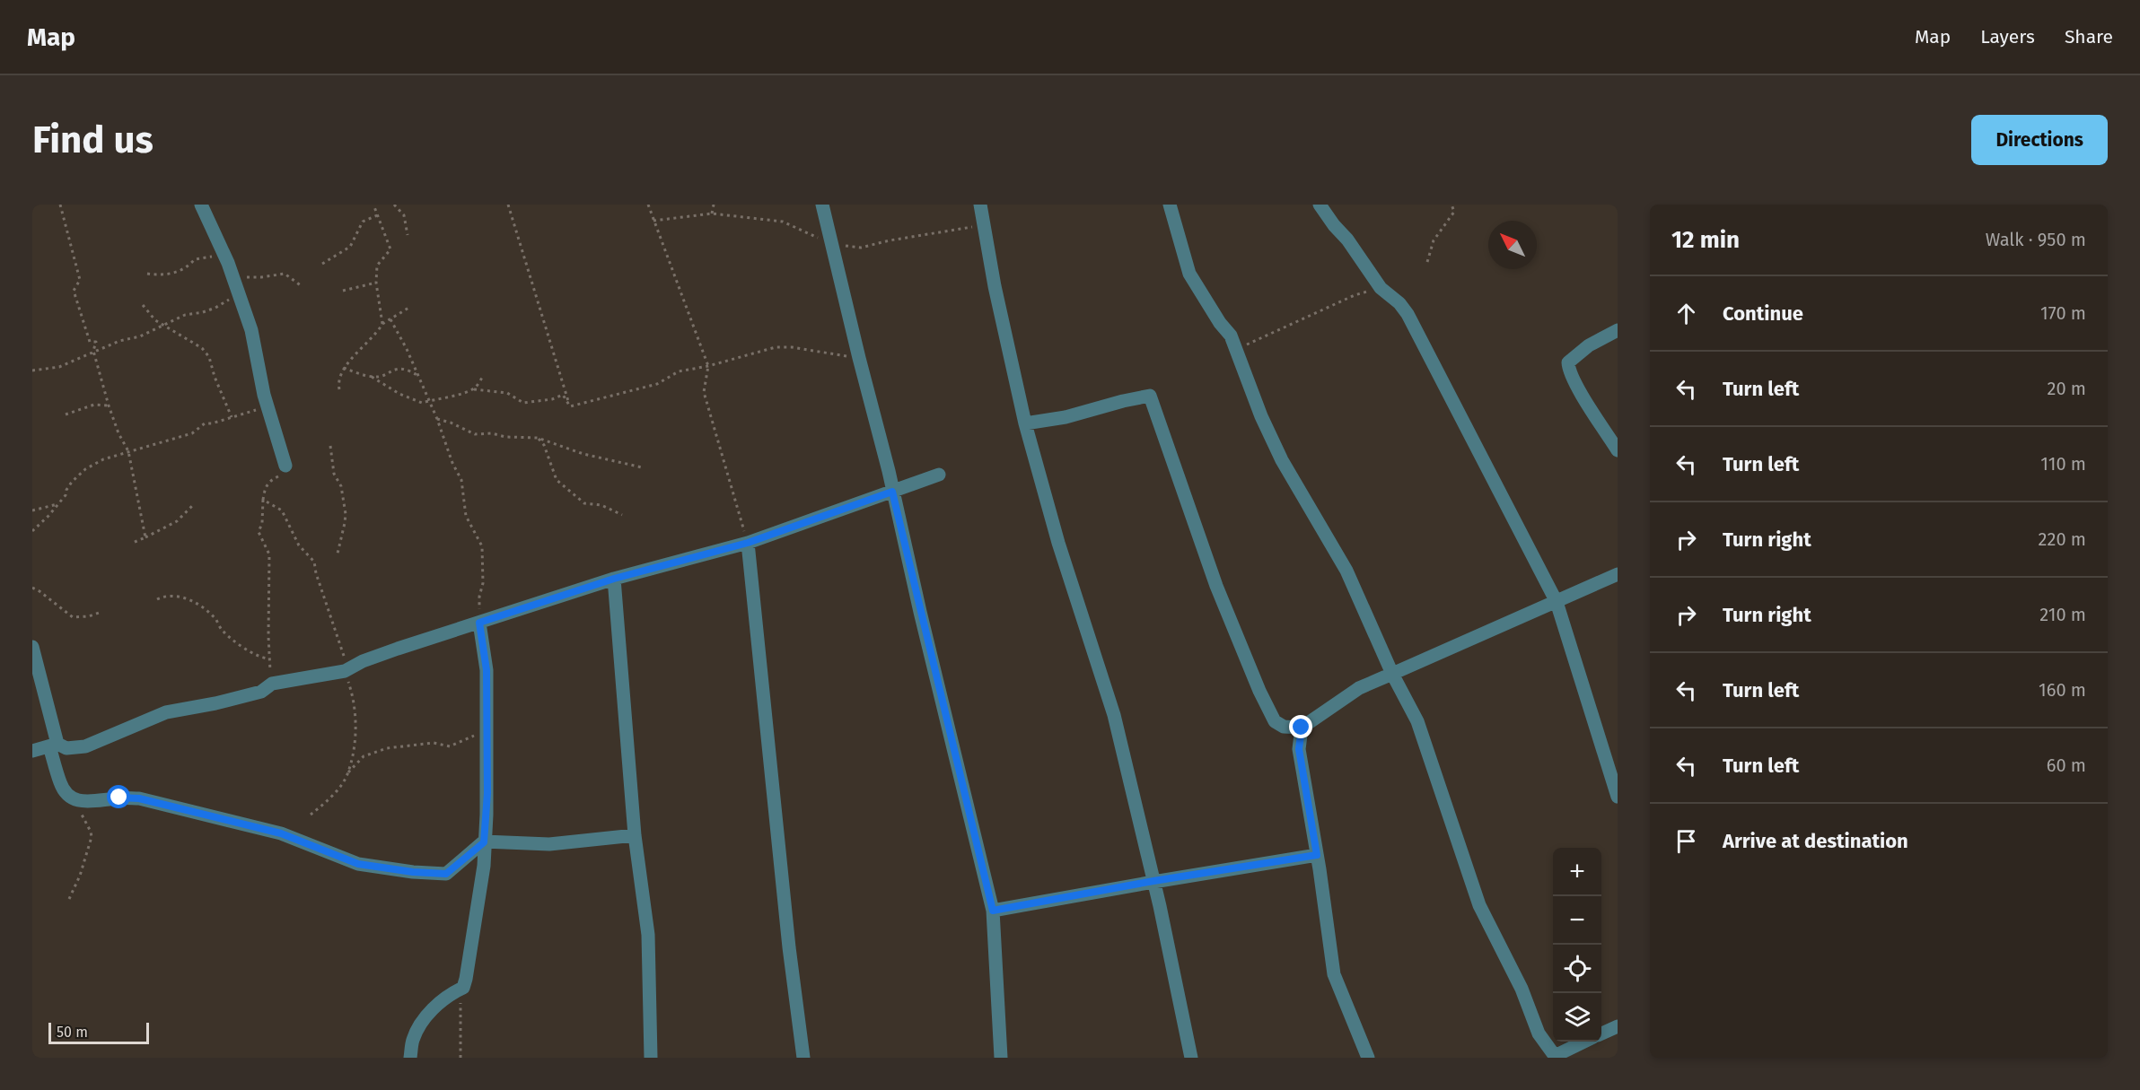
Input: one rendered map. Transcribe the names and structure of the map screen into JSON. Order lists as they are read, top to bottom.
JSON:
{
  "scale_bar": "50 m",
  "north": "top left",
  "page": {
    "header": "Map",
    "nav": ["Map", "Layers", "Share"],
    "buttons": "Directions",
    "title": "Find us",
    "heading": ["12 min", "Walk · 950 m"],
    "list": [
      ["Continue", "170 m"],
      ["Turn left", "20 m"],
      ["Turn left", "110 m"],
      ["Turn right", "220 m"],
      ["Turn right", "210 m"],
      ["Turn left", "160 m"],
      ["Turn left", "60 m"],
      "Arrive at destination"
    ],
    "map_buttons": ["+", "−"],
    "scale": "50 m"
  }
}
